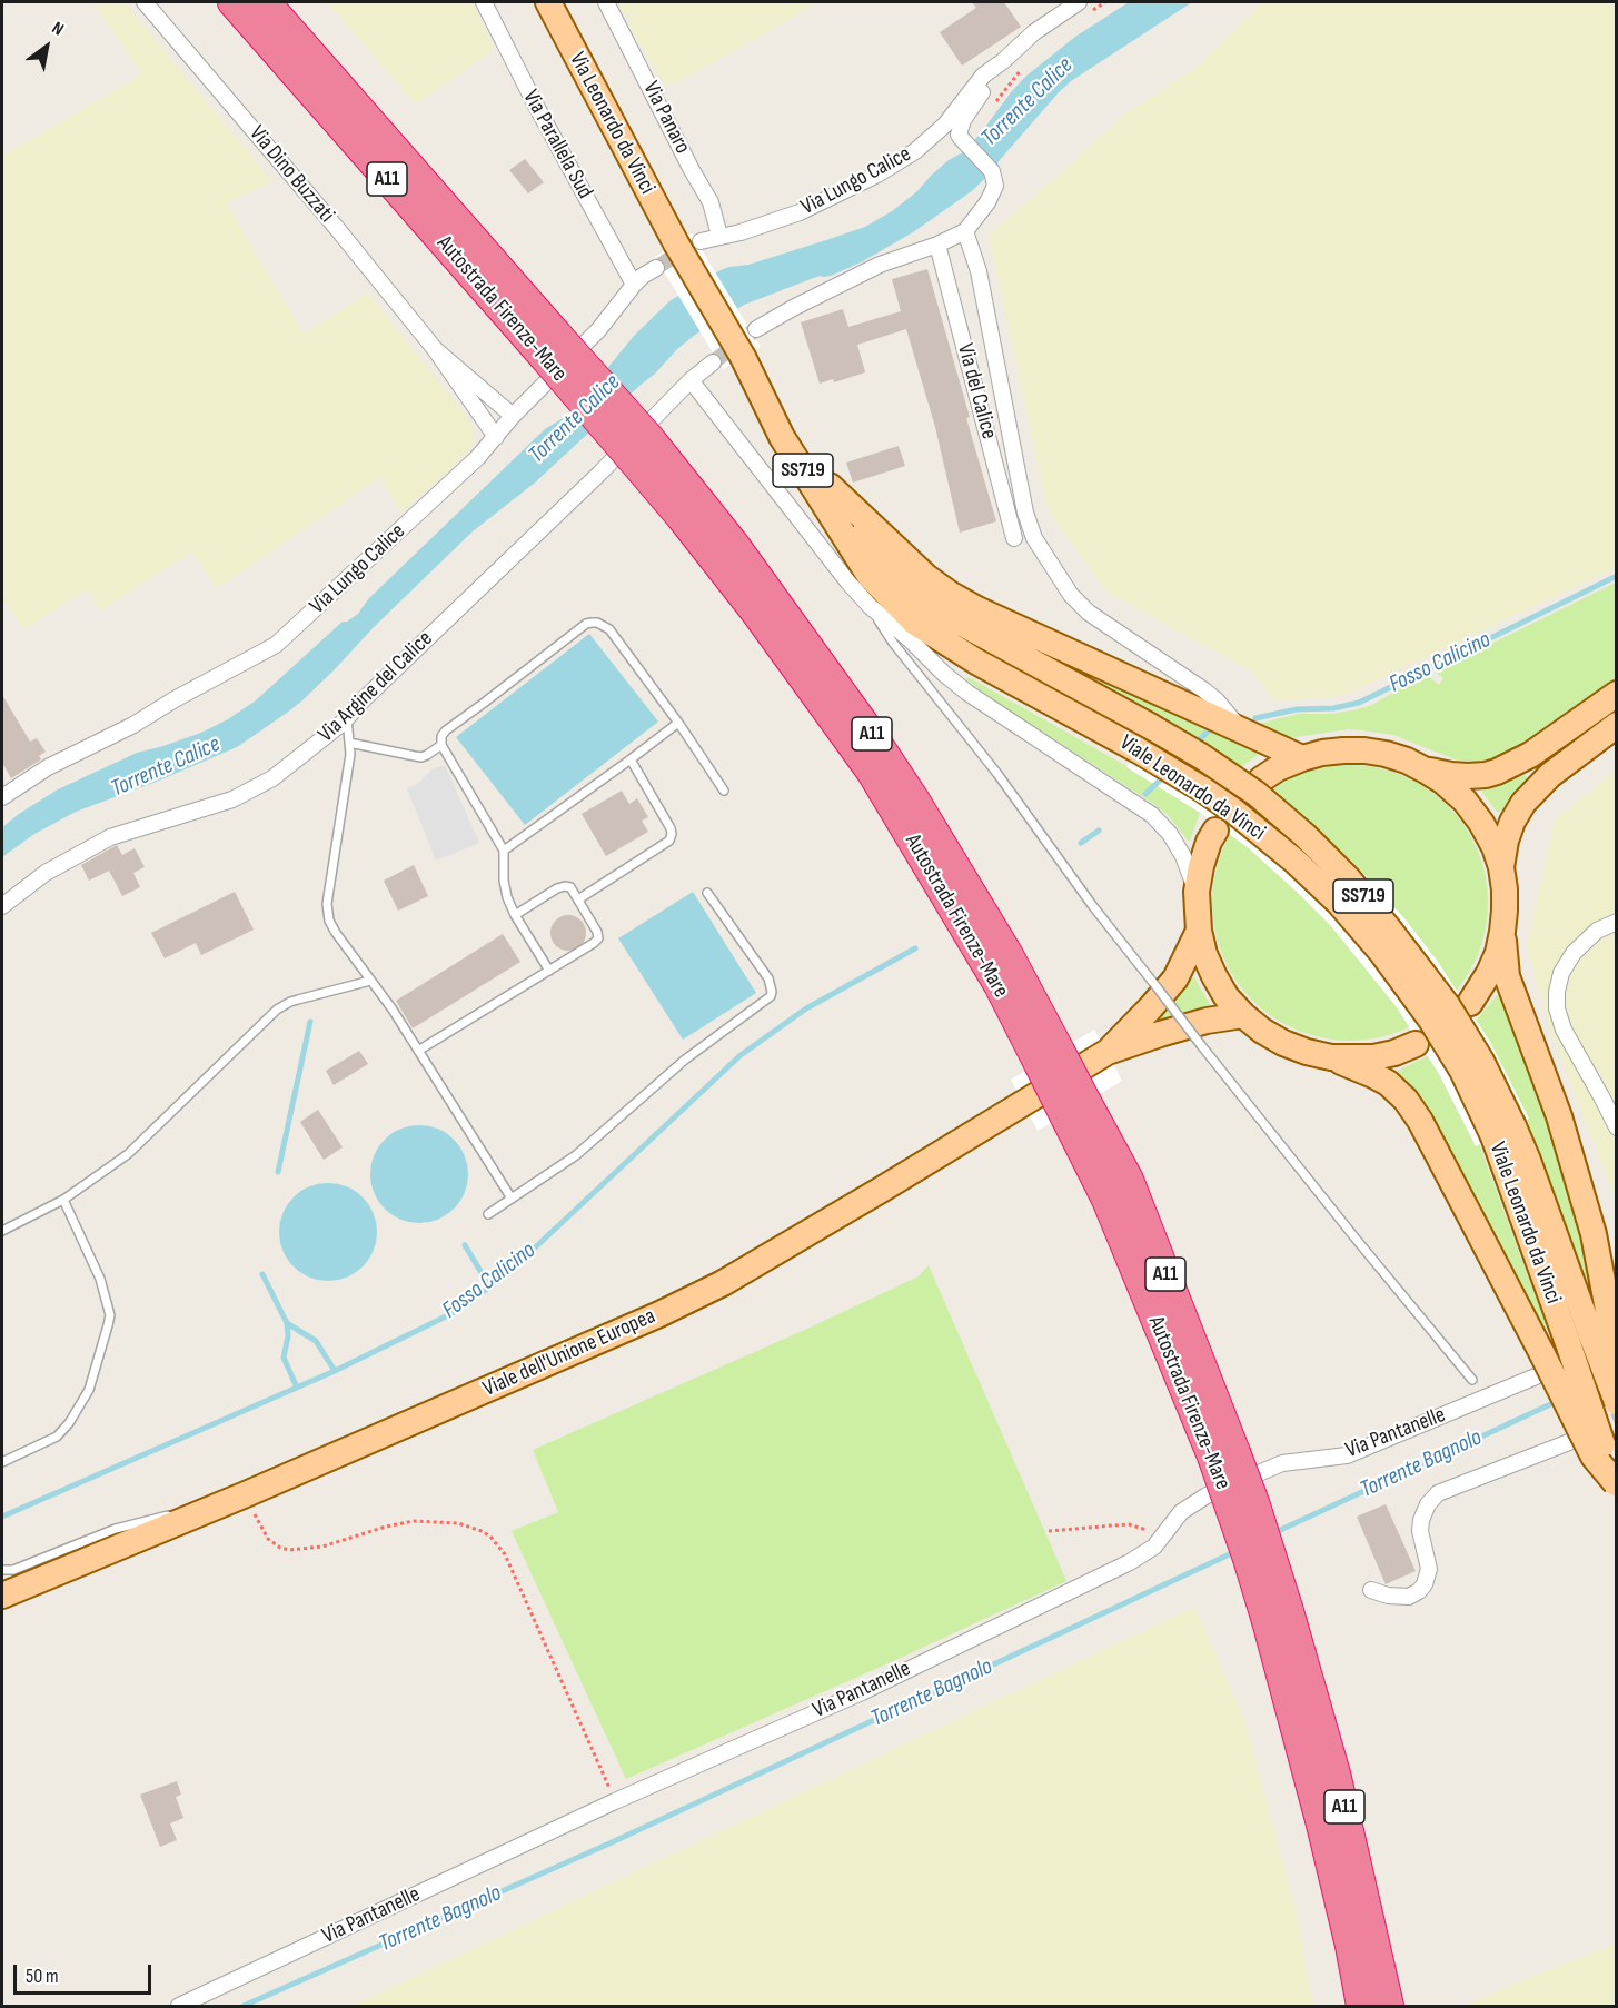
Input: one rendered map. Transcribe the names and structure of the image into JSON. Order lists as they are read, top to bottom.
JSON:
{
  "streets": {
    "highway": ["A11", "Autostrada Firenze-Mare"],
    "main road": [
      "Via Leonardo da Vinci",
      "SS719",
      "Viale Leonardo da Vinci",
      "Viale dell'Unione Europea"
    ],
    "street": [
      "Via Panaro",
      "Via Parallela Sud",
      "Via Dino Buzzati",
      "Via Lungo Calice",
      "Via del Calice",
      "Via Argine del Calice",
      "Via Pantanelle"
    ]
  },
  "crossings": [
    ["Via Panaro", "Via Lungo Calice"],
    ["Via Leonardo da Vinci", "Via Lungo Calice"],
    ["Via Leonardo da Vinci", "Viale Leonardo da Vinci"],
    ["Via Parallela Sud", "Via Lungo Calice"],
    ["Via Dino Buzzati", "Via Lungo Calice"],
    ["Via Lungo Calice", "Viale Leonardo da Vinci"],
    ["Via Argine del Calice", "Viale Leonardo da Vinci"]
  ],
  "water": ["Torrente Calice", "Fosso Calicino", "Torrente Bagnolo"],
  "scale_bar": "50 m",
  "north": "top right"
}
